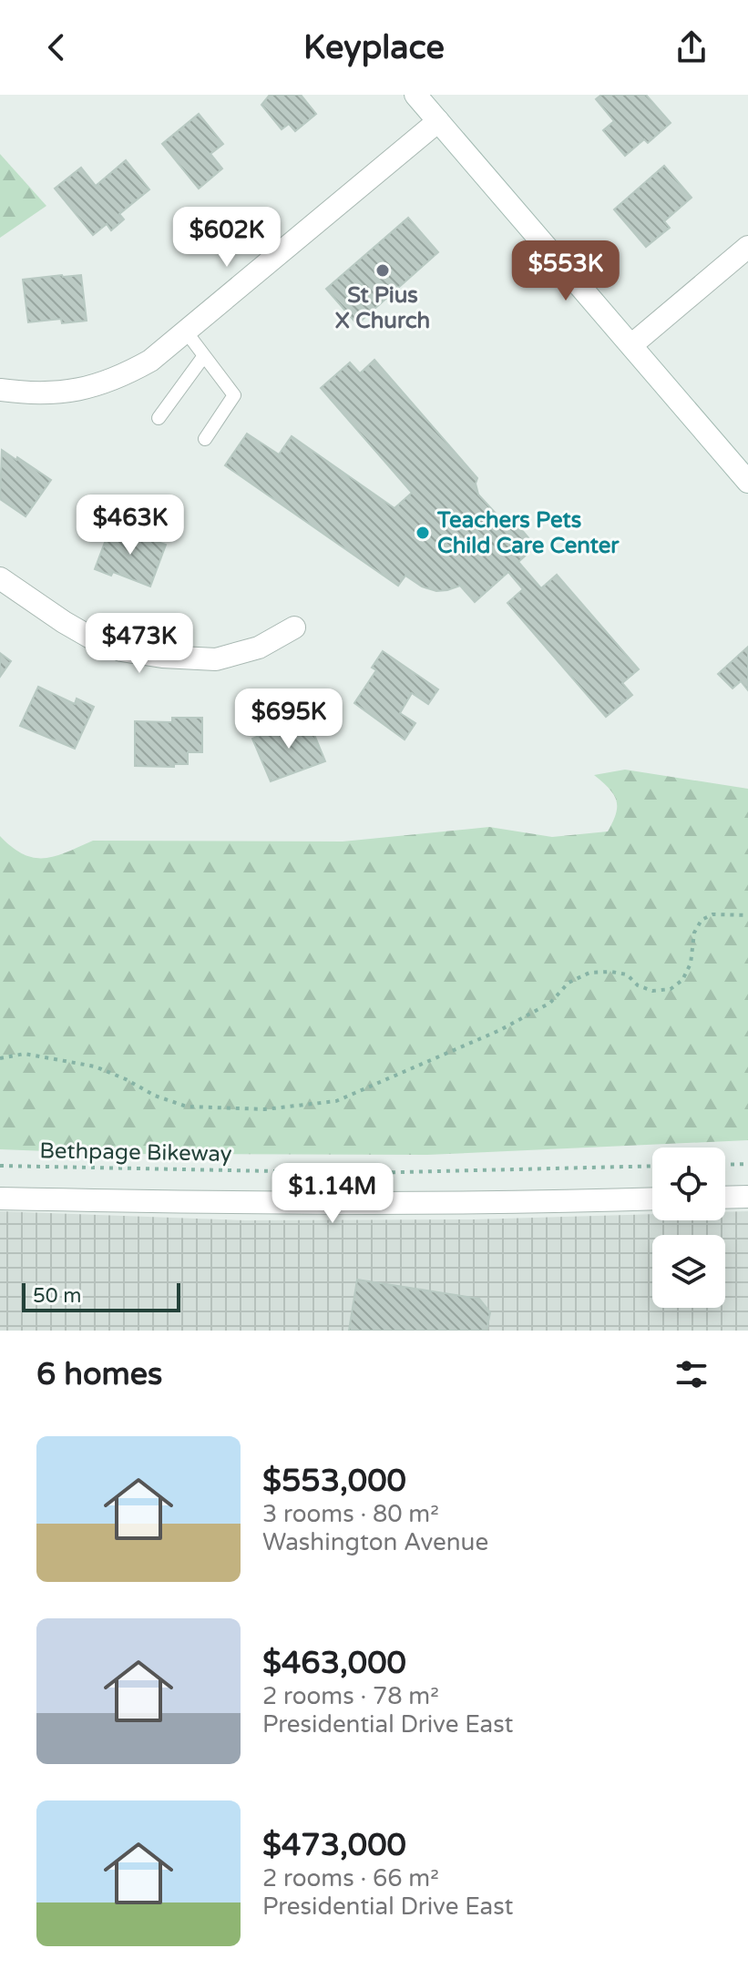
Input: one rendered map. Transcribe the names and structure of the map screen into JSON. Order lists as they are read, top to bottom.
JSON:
{
  "streets": {
    "path": ["Bethpage Bikeway"]
  },
  "places": ["St Pius X Church", "Teachers Pets Child Care Center"],
  "scale_bar": "50 m",
  "page": {
    "header": "Keyplace",
    "price": [
      "$602K",
      "$553K",
      "$463K",
      "$473K",
      "$695K",
      "$1.14M"
    ],
    "scale": "50 m",
    "heading": "6 homes",
    "list": [
      {
        "name": "$553,000",
        "note": "3 rooms · 80 m² · Washington Avenue"
      },
      {
        "name": "$463,000",
        "note": "2 rooms · 78 m² · Presidential Drive East"
      },
      {
        "name": "$473,000",
        "note": "2 rooms · 66 m² · Presidential Drive East"
      }
    ]
  }
}
